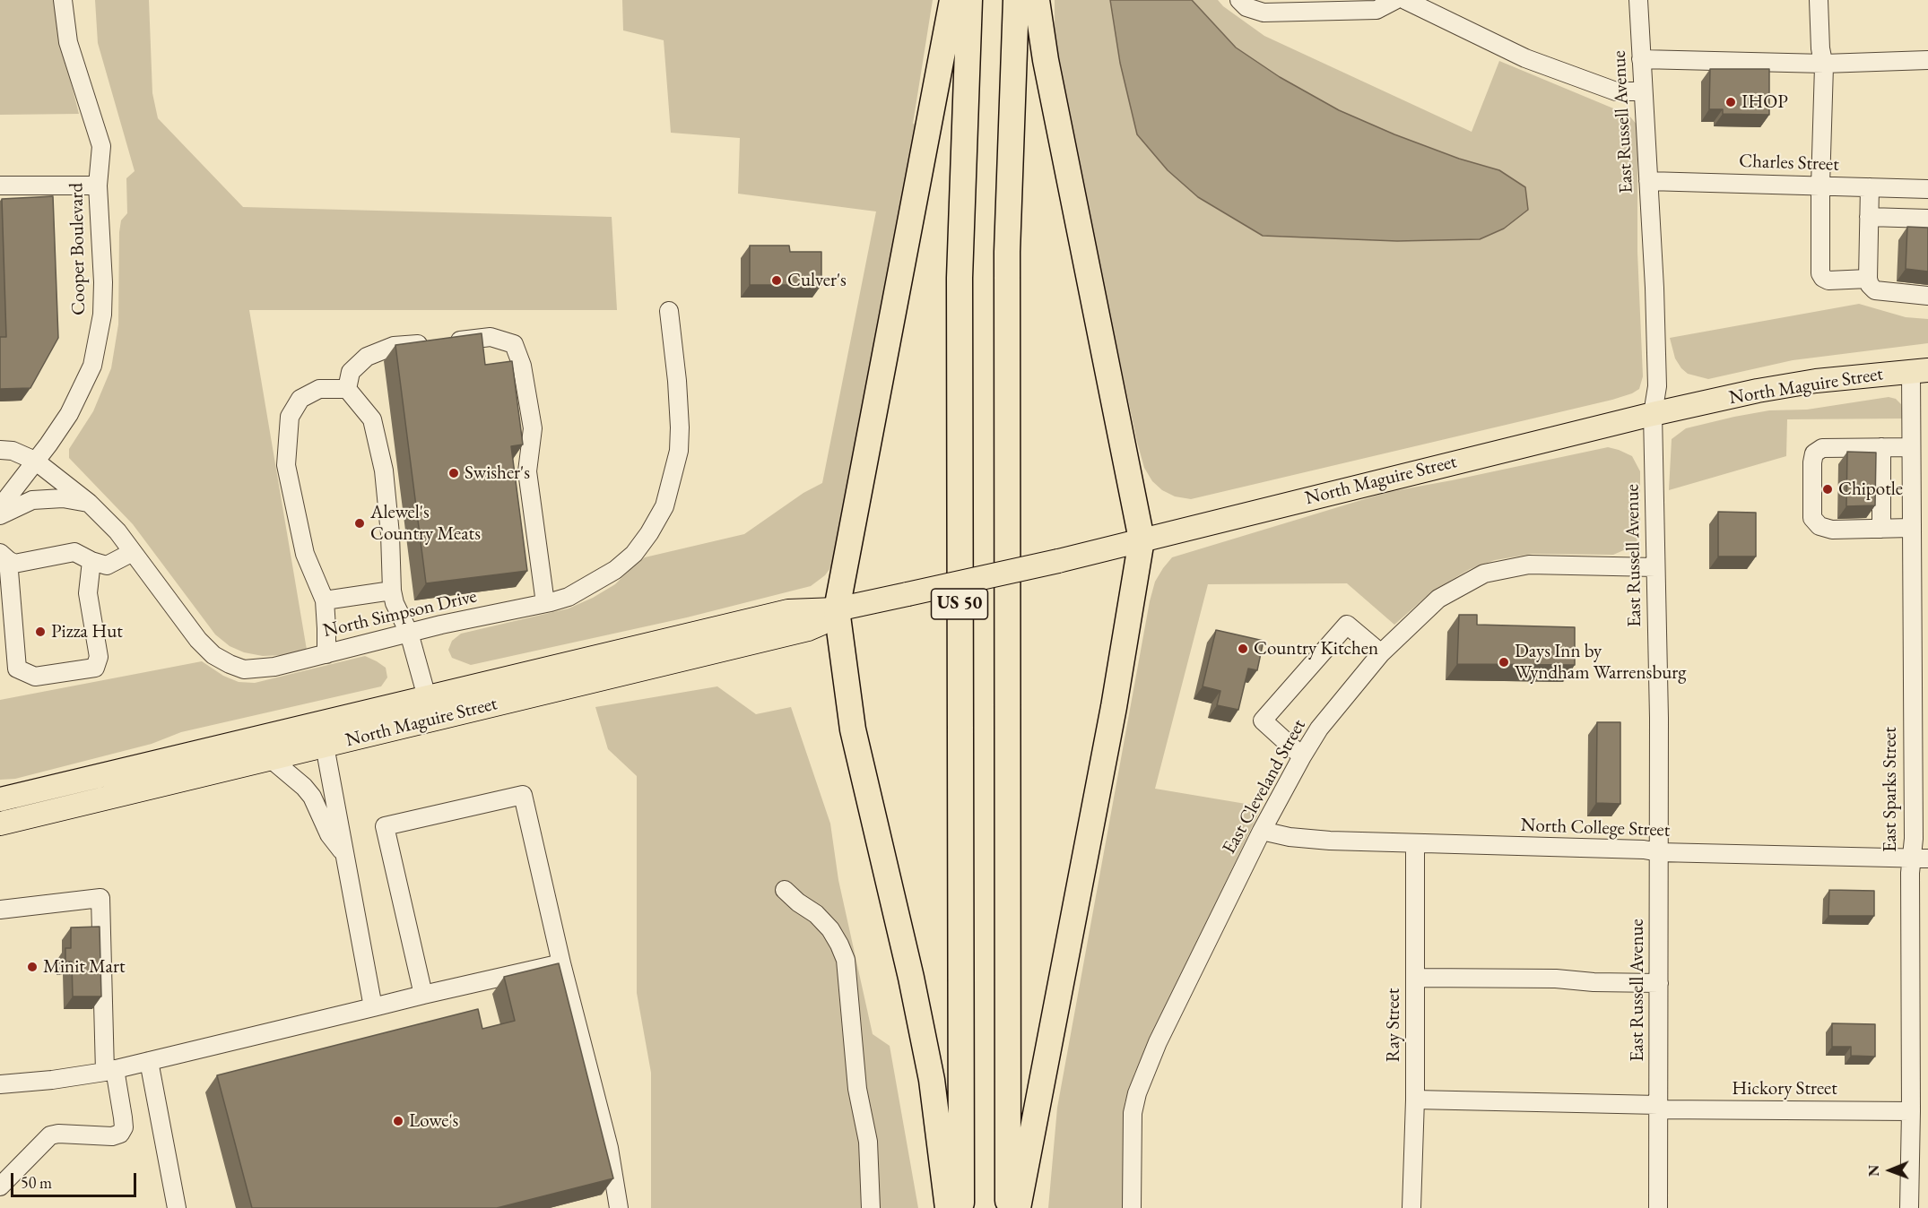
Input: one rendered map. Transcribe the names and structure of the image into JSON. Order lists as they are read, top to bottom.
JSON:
{
  "streets": {
    "highway": ["US 50"],
    "main road": ["North Maguire Street"],
    "street": [
      "East Russell Avenue",
      "Charles Street",
      "Cooper Boulevard",
      "North Simpson Drive",
      "East Cleveland Street",
      "East Sparks Street",
      "North College Street",
      "Ray Street",
      "Hickory Street"
    ]
  },
  "crossings": [
    ["East Russell Avenue", "Charles Street"],
    ["East Russell Avenue", "North Maguire Street"],
    ["East Russell Avenue", "East Cleveland Street"],
    ["East Russell Avenue", "North College Street"],
    ["East Russell Avenue", "Hickory Street"],
    ["Cooper Boulevard", "North Simpson Drive"],
    ["North Maguire Street", "East Sparks Street"],
    ["East Cleveland Street", "North College Street"],
    ["East Sparks Street", "North College Street"],
    ["East Sparks Street", "Hickory Street"],
    ["North College Street", "Ray Street"],
    ["Ray Street", "Hickory Street"]
  ],
  "places": [
    "IHOP",
    "Culver's",
    "Swisher's",
    "Chipotle",
    "Alewel's Country Meats",
    "Pizza Hut",
    "Country Kitchen",
    "Days Inn by Wyndham Warrensburg",
    "Minit Mart",
    "Lowe's"
  ],
  "scale_bar": "50 m",
  "north": "left"
}
